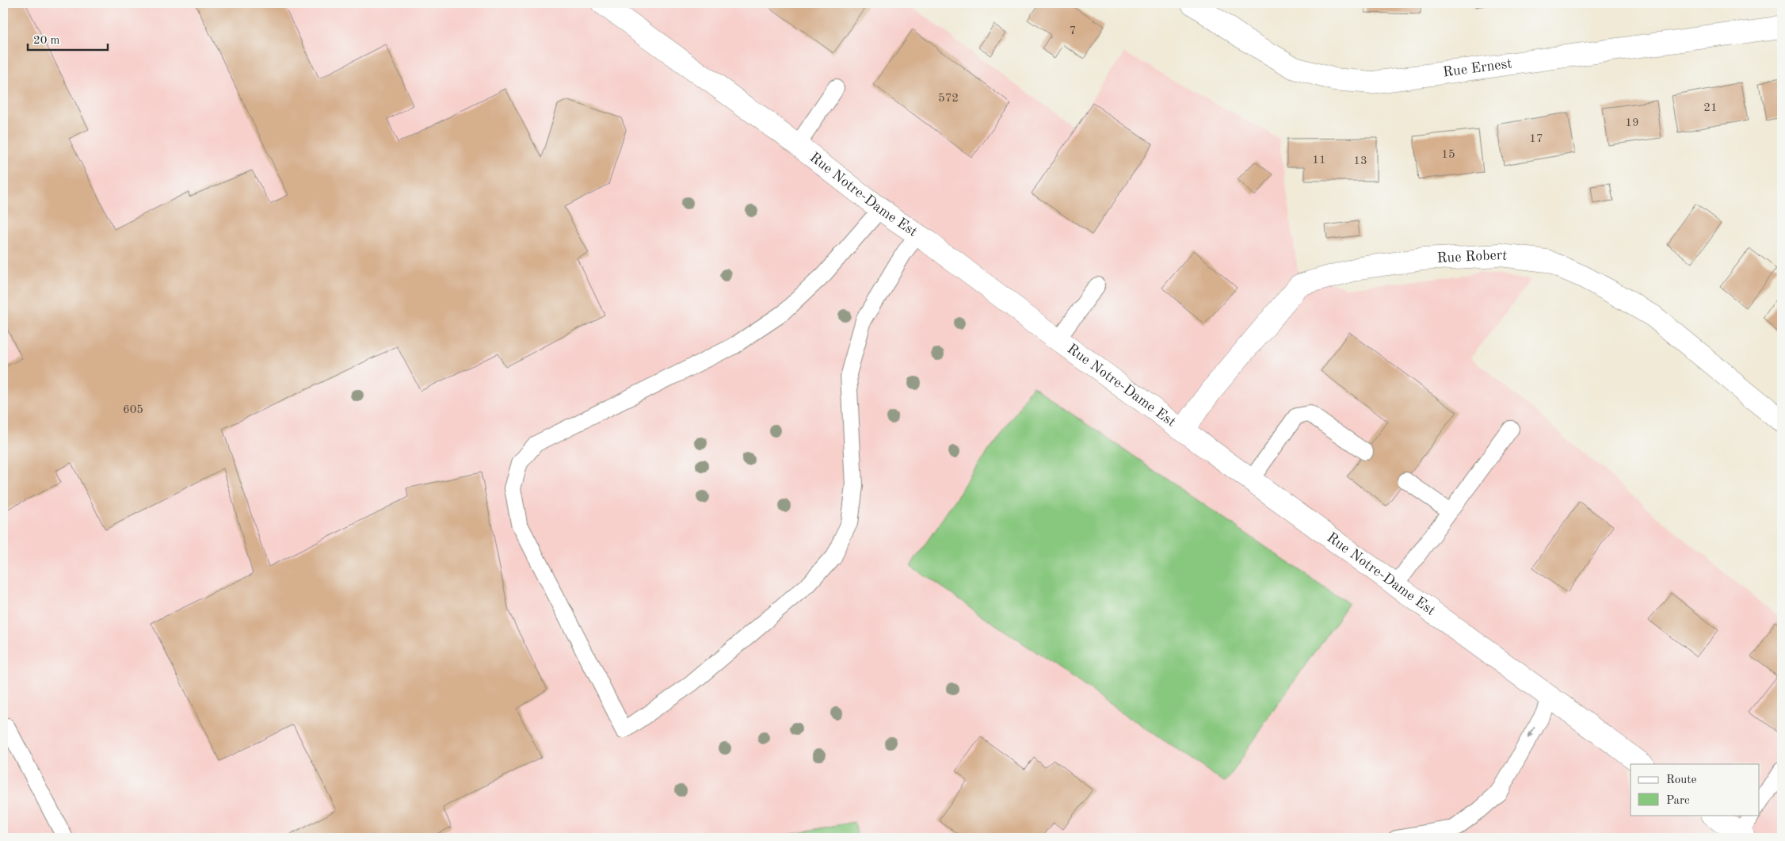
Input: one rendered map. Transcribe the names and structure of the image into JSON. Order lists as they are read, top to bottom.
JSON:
{
  "streets": {
    "street": ["Rue Ernest", "Rue Notre-Dame Est", "Rue Robert"]
  },
  "crossings": [
    ["Rue Notre-Dame Est", "Rue Robert"]
  ],
  "house_numbers": [
    "7",
    "572",
    "21",
    "19",
    "17",
    "15",
    "11",
    "13",
    "605"
  ],
  "legend": ["Route", "Parc"],
  "scale_bar": "20 m"
}
